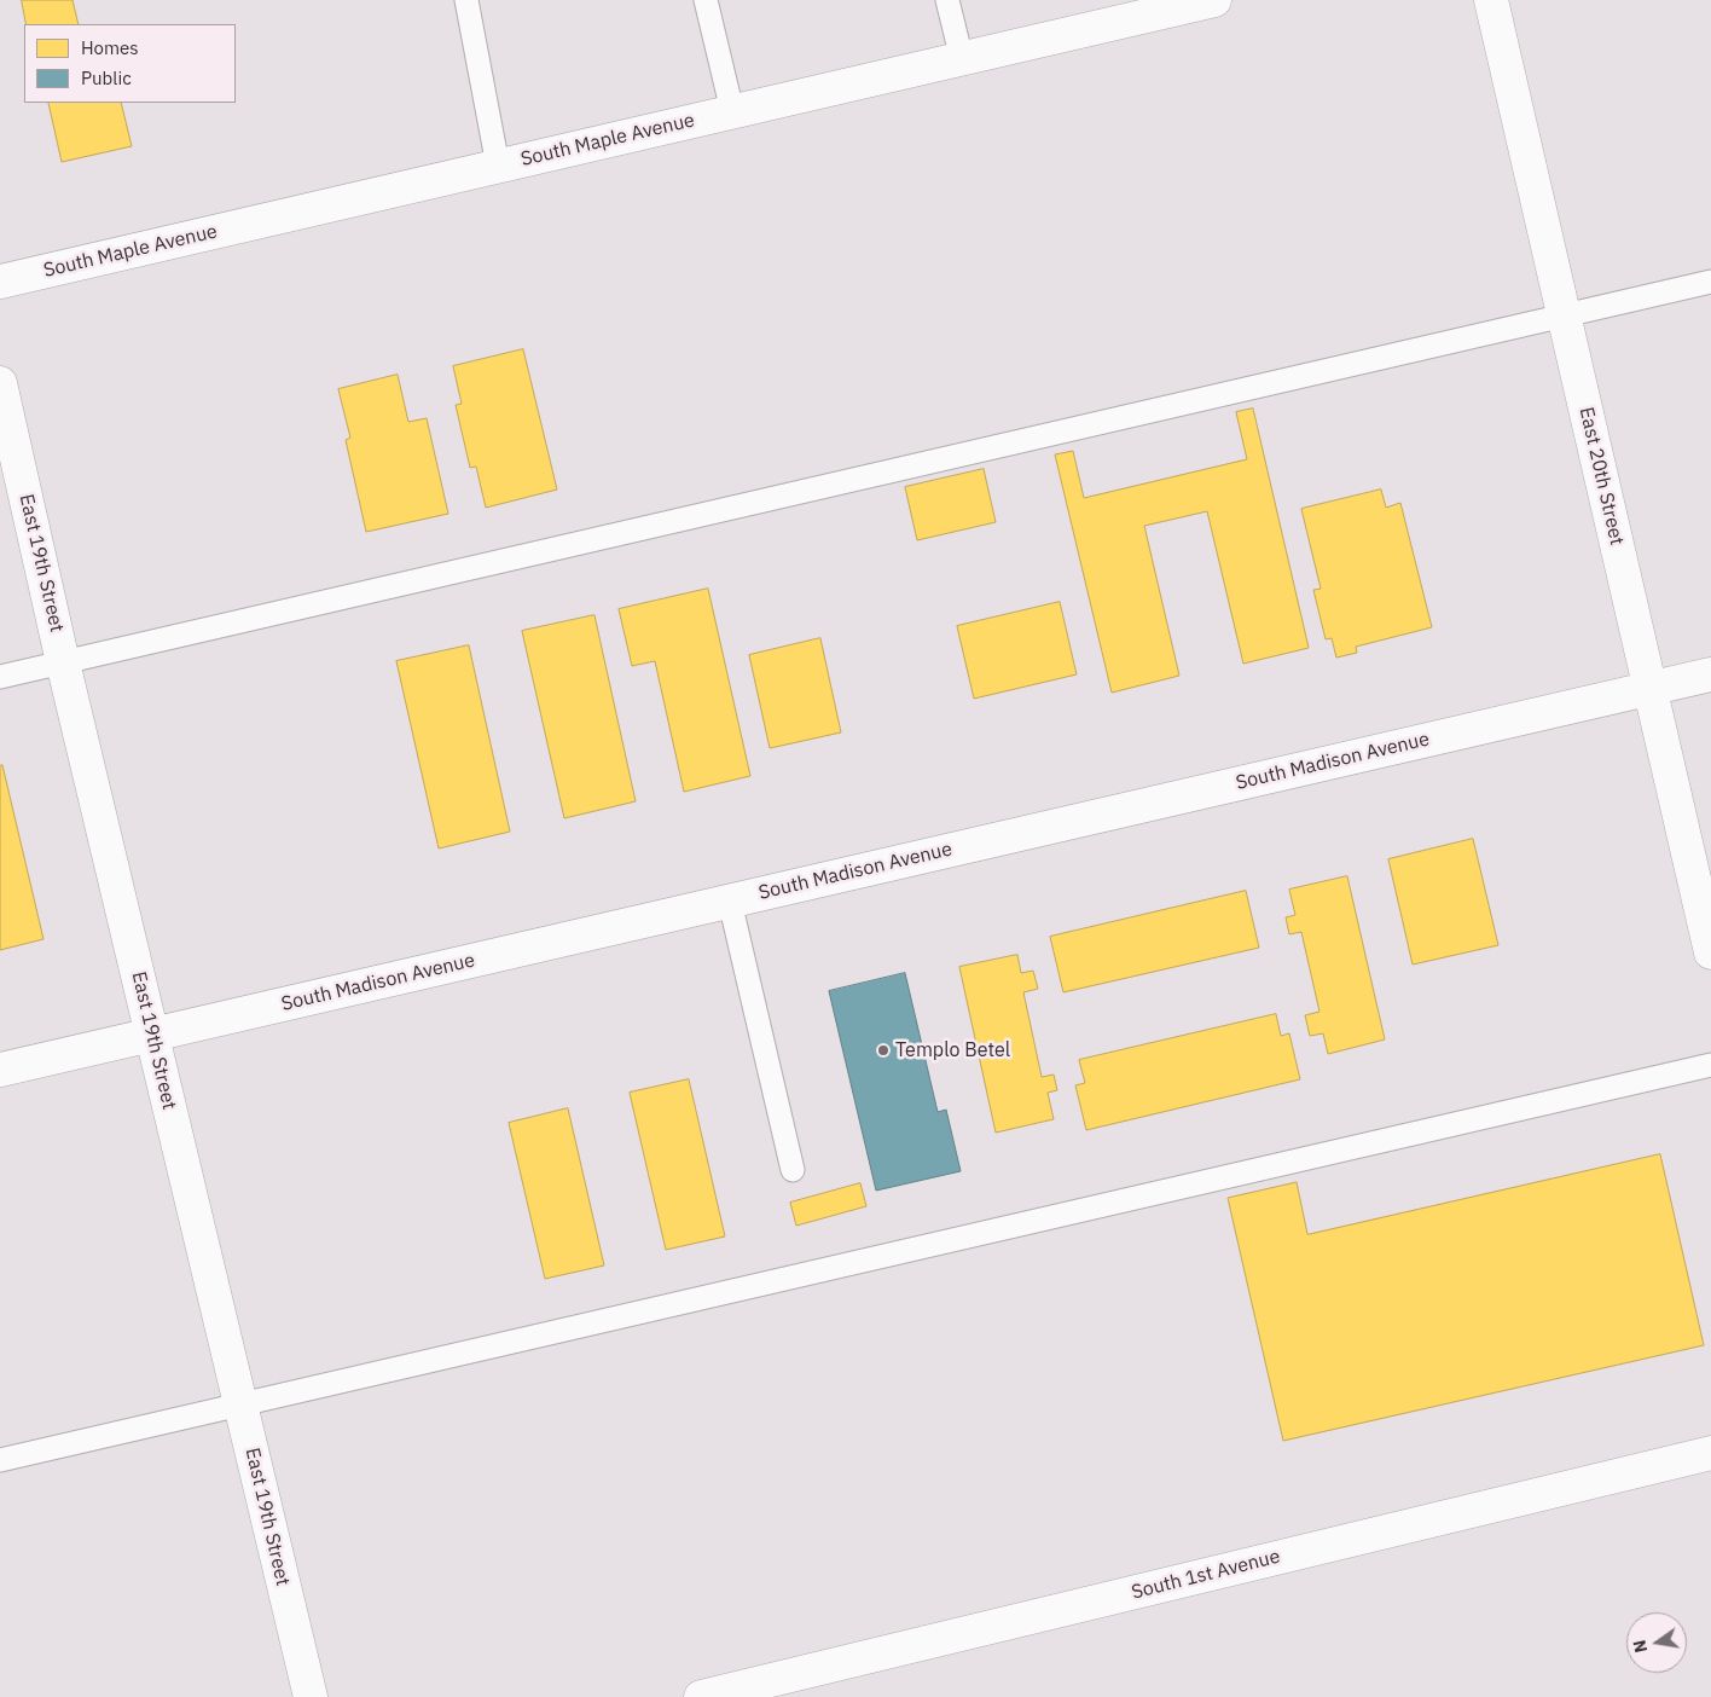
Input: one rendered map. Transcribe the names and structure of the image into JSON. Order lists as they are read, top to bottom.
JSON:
{
  "streets": {
    "street": [
      "South Maple Avenue",
      "East 20th Street",
      "East 19th Street",
      "South Madison Avenue",
      "South 1st Avenue"
    ]
  },
  "crossings": [
    ["East 20th Street", "South Madison Avenue"],
    ["East 19th Street", "South Madison Avenue"]
  ],
  "places": ["Templo Betel"],
  "legend": ["Homes", "Public"],
  "north": "left"
}
